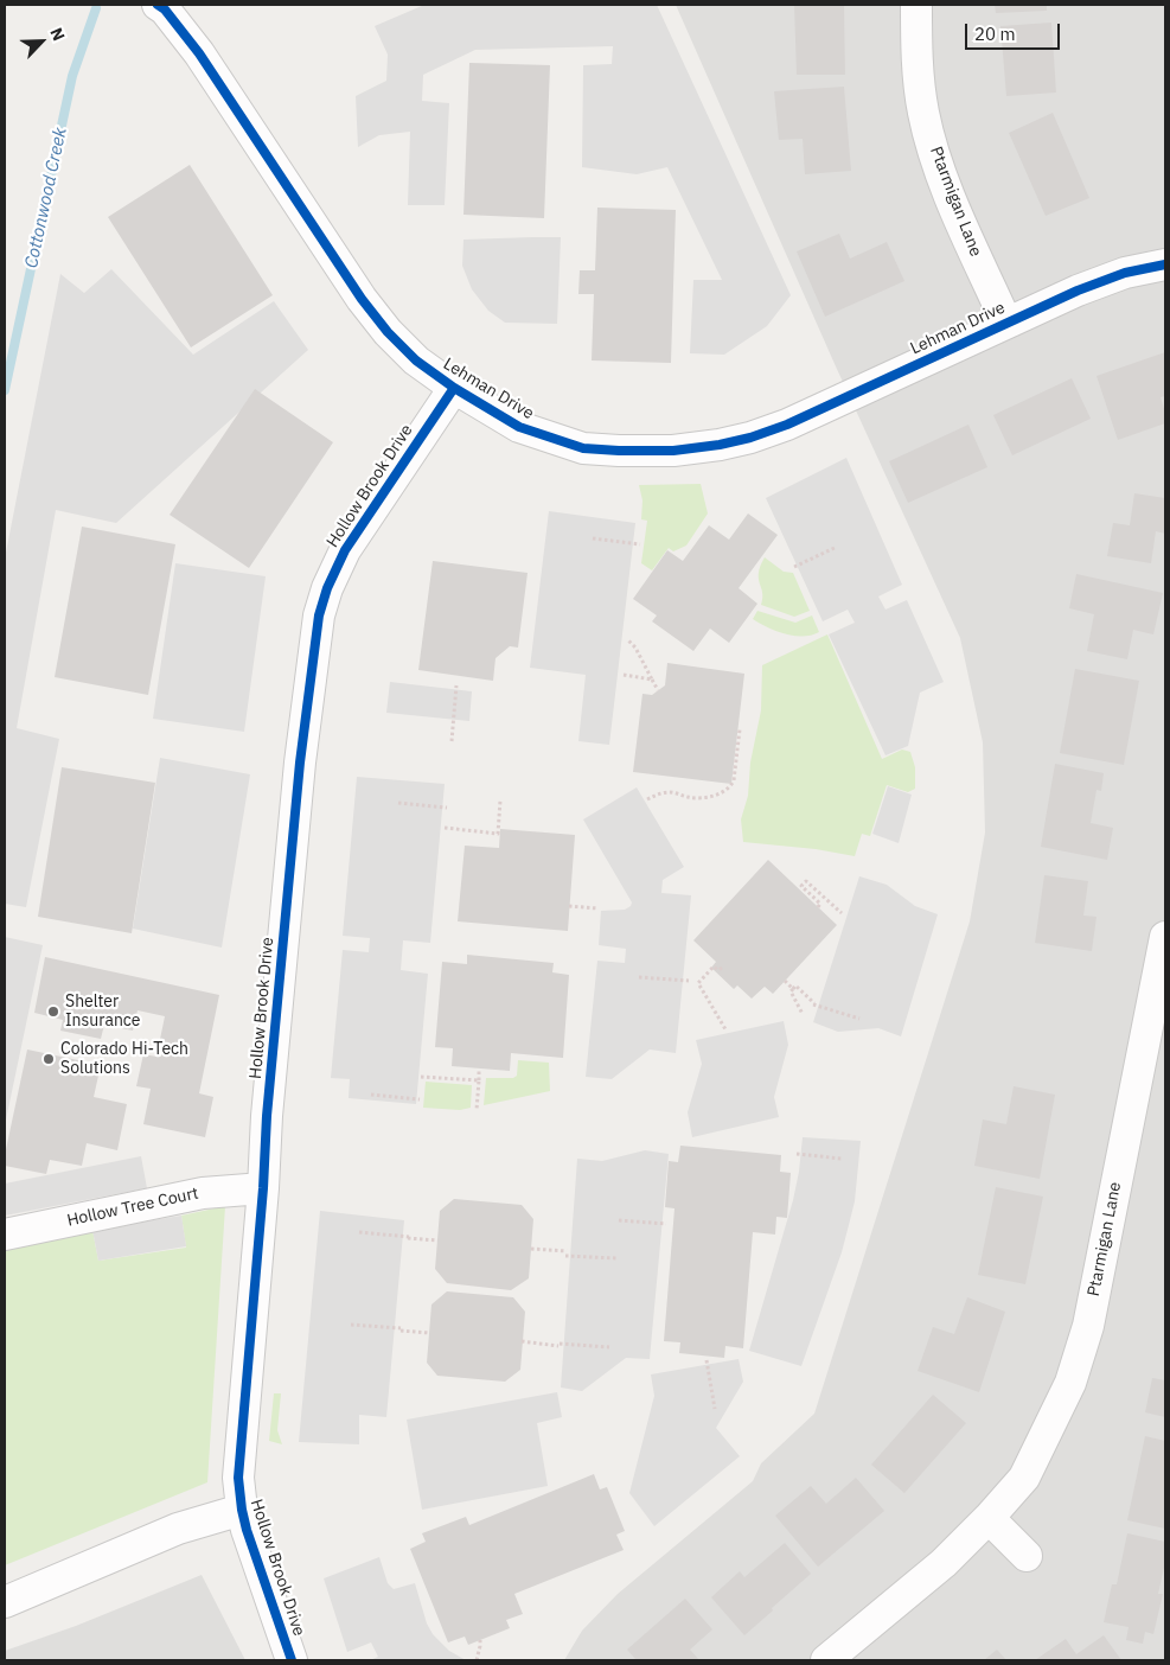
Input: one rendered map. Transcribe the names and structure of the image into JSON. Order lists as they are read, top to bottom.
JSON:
{
  "streets": {
    "street": [
      "Ptarmigan Lane",
      "Lehman Drive",
      "Hollow Brook Drive",
      "Hollow Tree Court"
    ]
  },
  "crossings": [
    ["Ptarmigan Lane", "Lehman Drive"],
    ["Lehman Drive", "Hollow Brook Drive"],
    ["Hollow Brook Drive", "Hollow Tree Court"]
  ],
  "water": ["Cottonwood Creek"],
  "places": ["Shelter Insurance", "Colorado Hi-Tech Solutions"],
  "scale_bar": "20 m",
  "north": "top right"
}
